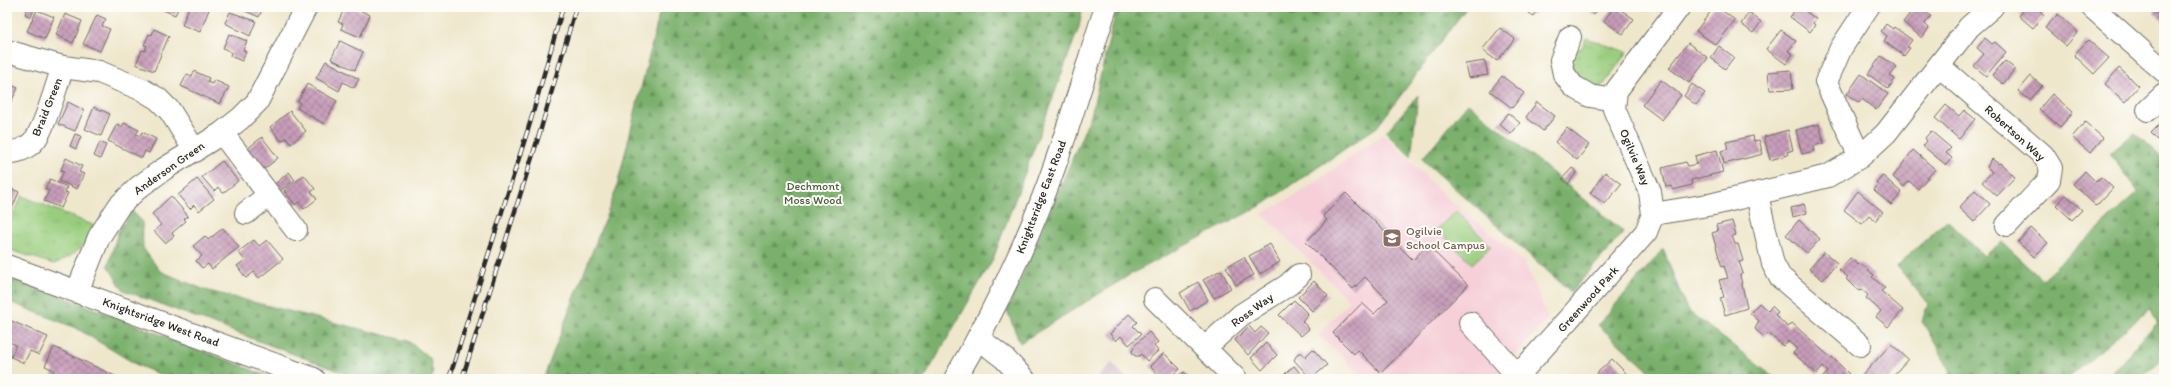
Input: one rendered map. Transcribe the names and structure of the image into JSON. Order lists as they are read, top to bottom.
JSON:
{
  "streets": {
    "street": [
      "Braid Green",
      "Robertson Way",
      "Ogilvie Way",
      "Anderson Green",
      "Knightsridge East Road",
      "Greenwood Park",
      "Ross Way",
      "Knightsridge West Road"
    ]
  },
  "crossings": [
    ["Braid Green", "Anderson Green"],
    ["Ogilvie Way", "Greenwood Park"],
    ["Anderson Green", "Knightsridge West Road"]
  ],
  "parks": ["Dechmont Moss Wood"],
  "places": {
    "school or university": ["Ogilvie School Campus"]
  }
}
